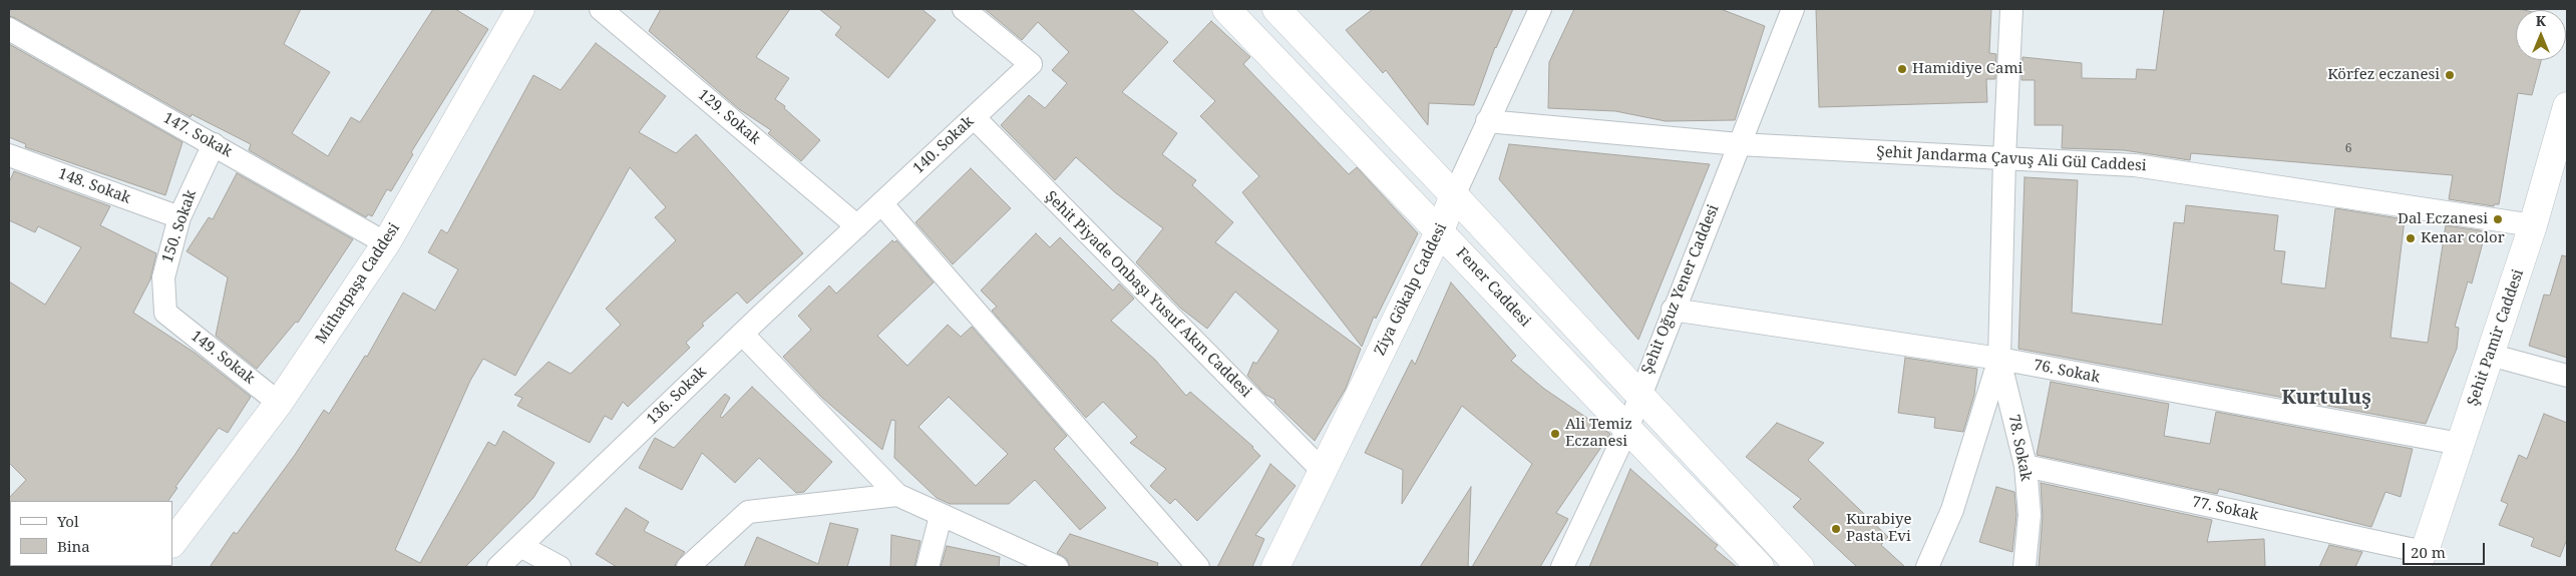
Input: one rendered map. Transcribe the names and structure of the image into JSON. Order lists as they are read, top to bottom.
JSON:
{
  "streets": {
    "street": [
      "129. Sokak",
      "147. Sokak",
      "140. Sokak",
      "Şehit Jandarma Çavuş Ali Gül Caddesi",
      "148. Sokak",
      "150. Sokak",
      "Mithatpaşa Caddesi",
      "Fener Caddesi",
      "Ziya Gökalp Caddesi",
      "Şehit Oğuz Yener Caddesi",
      "Şehit Piyade Onbaşı Yusuf Akın Caddesi",
      "Şehit Pamir Caddesi",
      "149. Sokak",
      "76. Sokak",
      "136. Sokak",
      "78. Sokak",
      "77. Sokak"
    ]
  },
  "crossings": [
    ["129. Sokak", "140. Sokak"],
    ["129. Sokak", "136. Sokak"],
    ["147. Sokak", "150. Sokak"],
    ["147. Sokak", "Mithatpaşa Caddesi"],
    ["140. Sokak", "Şehit Piyade Onbaşı Yusuf Akın Caddesi"],
    ["140. Sokak", "136. Sokak"],
    ["Şehit Jandarma Çavuş Ali Gül Caddesi", "Ziya Gökalp Caddesi"],
    ["Şehit Jandarma Çavuş Ali Gül Caddesi", "Şehit Oğuz Yener Caddesi"],
    ["Şehit Jandarma Çavuş Ali Gül Caddesi", "Şehit Pamir Caddesi"],
    ["148. Sokak", "150. Sokak"],
    ["150. Sokak", "149. Sokak"],
    ["Mithatpaşa Caddesi", "149. Sokak"],
    ["Fener Caddesi", "Ziya Gökalp Caddesi"],
    ["Fener Caddesi", "Şehit Oğuz Yener Caddesi"],
    ["Ziya Gökalp Caddesi", "Şehit Piyade Onbaşı Yusuf Akın Caddesi"],
    ["Şehit Oğuz Yener Caddesi", "76. Sokak"],
    ["Şehit Pamir Caddesi", "76. Sokak"],
    ["Şehit Pamir Caddesi", "77. Sokak"],
    ["76. Sokak", "78. Sokak"],
    ["78. Sokak", "77. Sokak"]
  ],
  "districts": ["Kurtuluş"],
  "places": [
    "Hamidiye Cami",
    "Körfez eczanesi",
    "Dal Eczanesi",
    "Kenar color",
    "Ali Temiz Eczanesi",
    "Kurabiye Pasta Evi"
  ],
  "house_numbers": ["6"],
  "legend": ["Yol", "Bina"],
  "scale_bar": "20 m",
  "north": "top"
}
